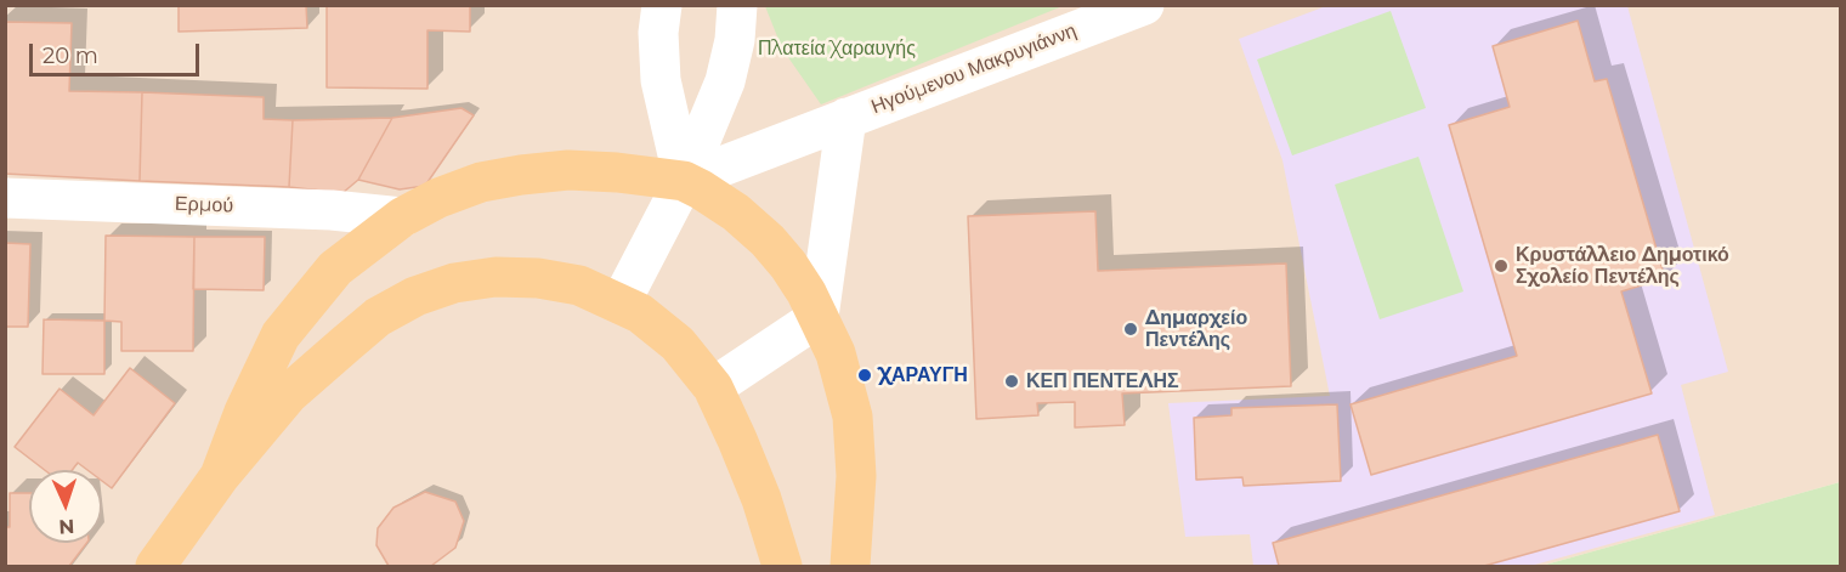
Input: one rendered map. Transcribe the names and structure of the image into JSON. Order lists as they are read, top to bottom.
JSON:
{
  "streets": {
    "street": ["Ηγούμενου Μακρυγιάννη", "Ερμού"]
  },
  "parks": ["Πλατεία Χαραυγής"],
  "places": [
    "Κρυστάλλειο Δημοτικό Σχολείο Πεντέλης",
    "Δημαρχείο Πεντέλης",
    "ΧΑΡΑΥΓΗ",
    "ΚΕΠ ΠΕΝΤΕΛΗΣ"
  ],
  "scale_bar": "20 m",
  "north": "bottom"
}
